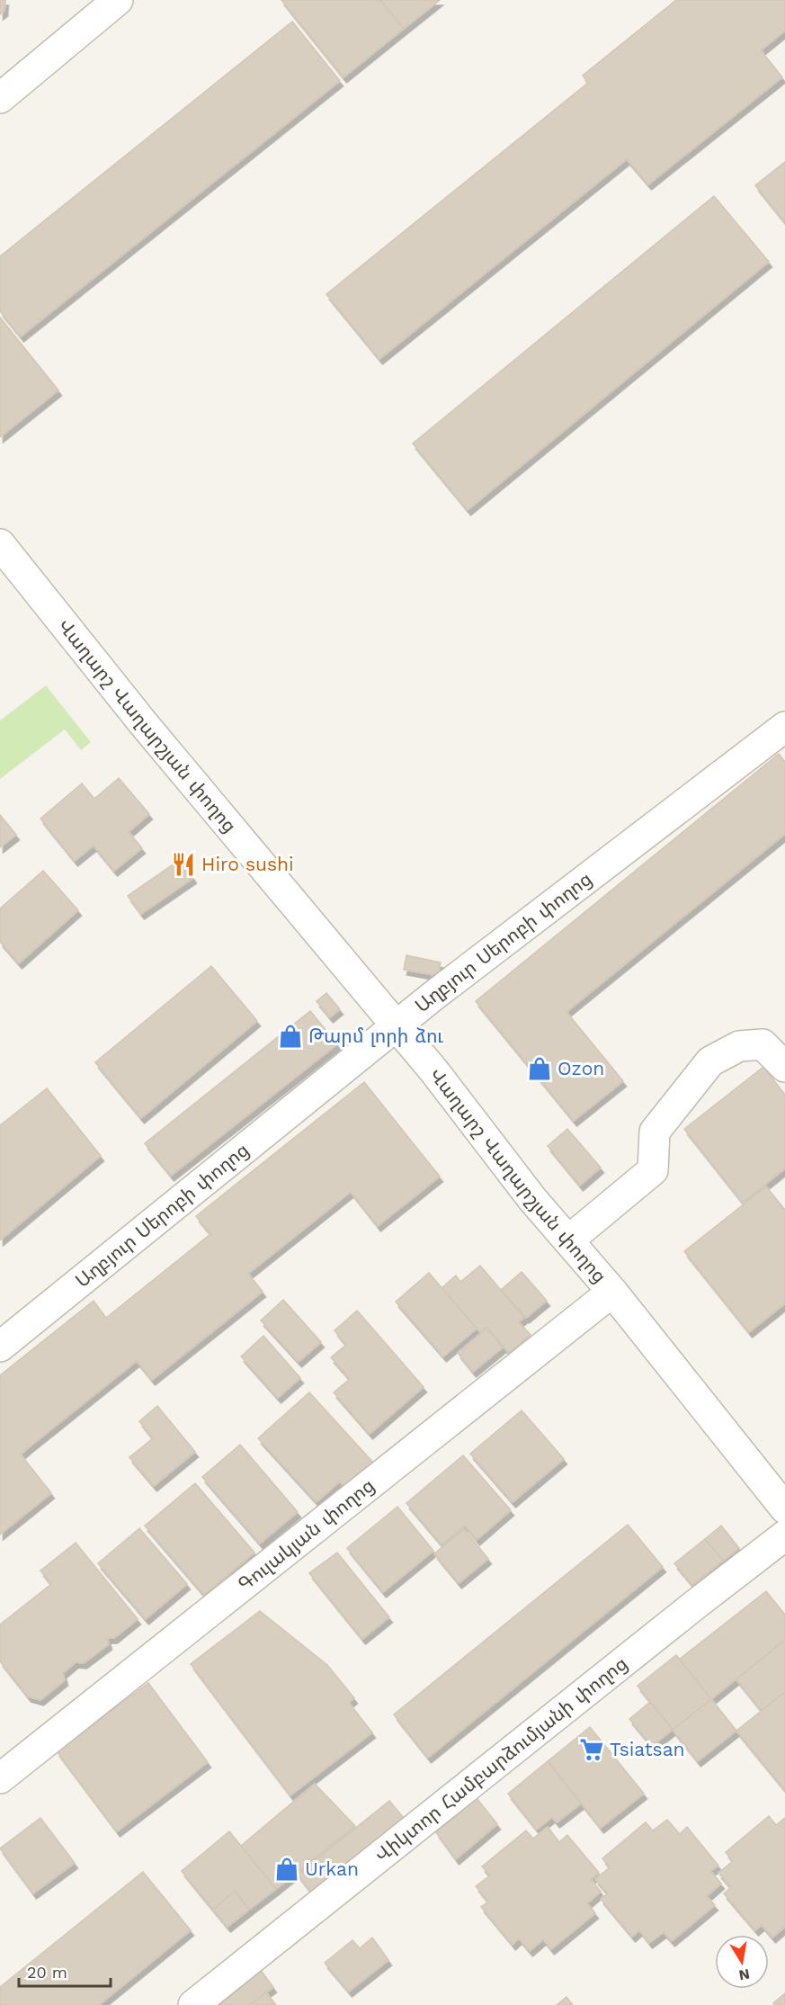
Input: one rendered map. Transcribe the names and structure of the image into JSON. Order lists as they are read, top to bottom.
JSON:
{
  "streets": {
    "street": [
      "Վաղարշ Վաղարշյան փողոց",
      "Աղբյուր Սերոբի փողոց",
      "Գուլակյան փողոց",
      "Վիկտոր Համբարձումյանի փողոց"
    ]
  },
  "crossings": [
    ["Վաղարշ Վաղարշյան փողոց", "Աղբյուր Սերոբի փողոց"],
    ["Վաղարշ Վաղարշյան փողոց", "Գուլակյան փողոց"]
  ],
  "places": {
    "restaurant": ["Hiro sushi"],
    "shop": ["Թարմ լորի ձու", "Ozon", "Urkan"],
    "supermarket": ["Tsiatsan"]
  },
  "scale_bar": "20 m",
  "north": "bottom"
}
